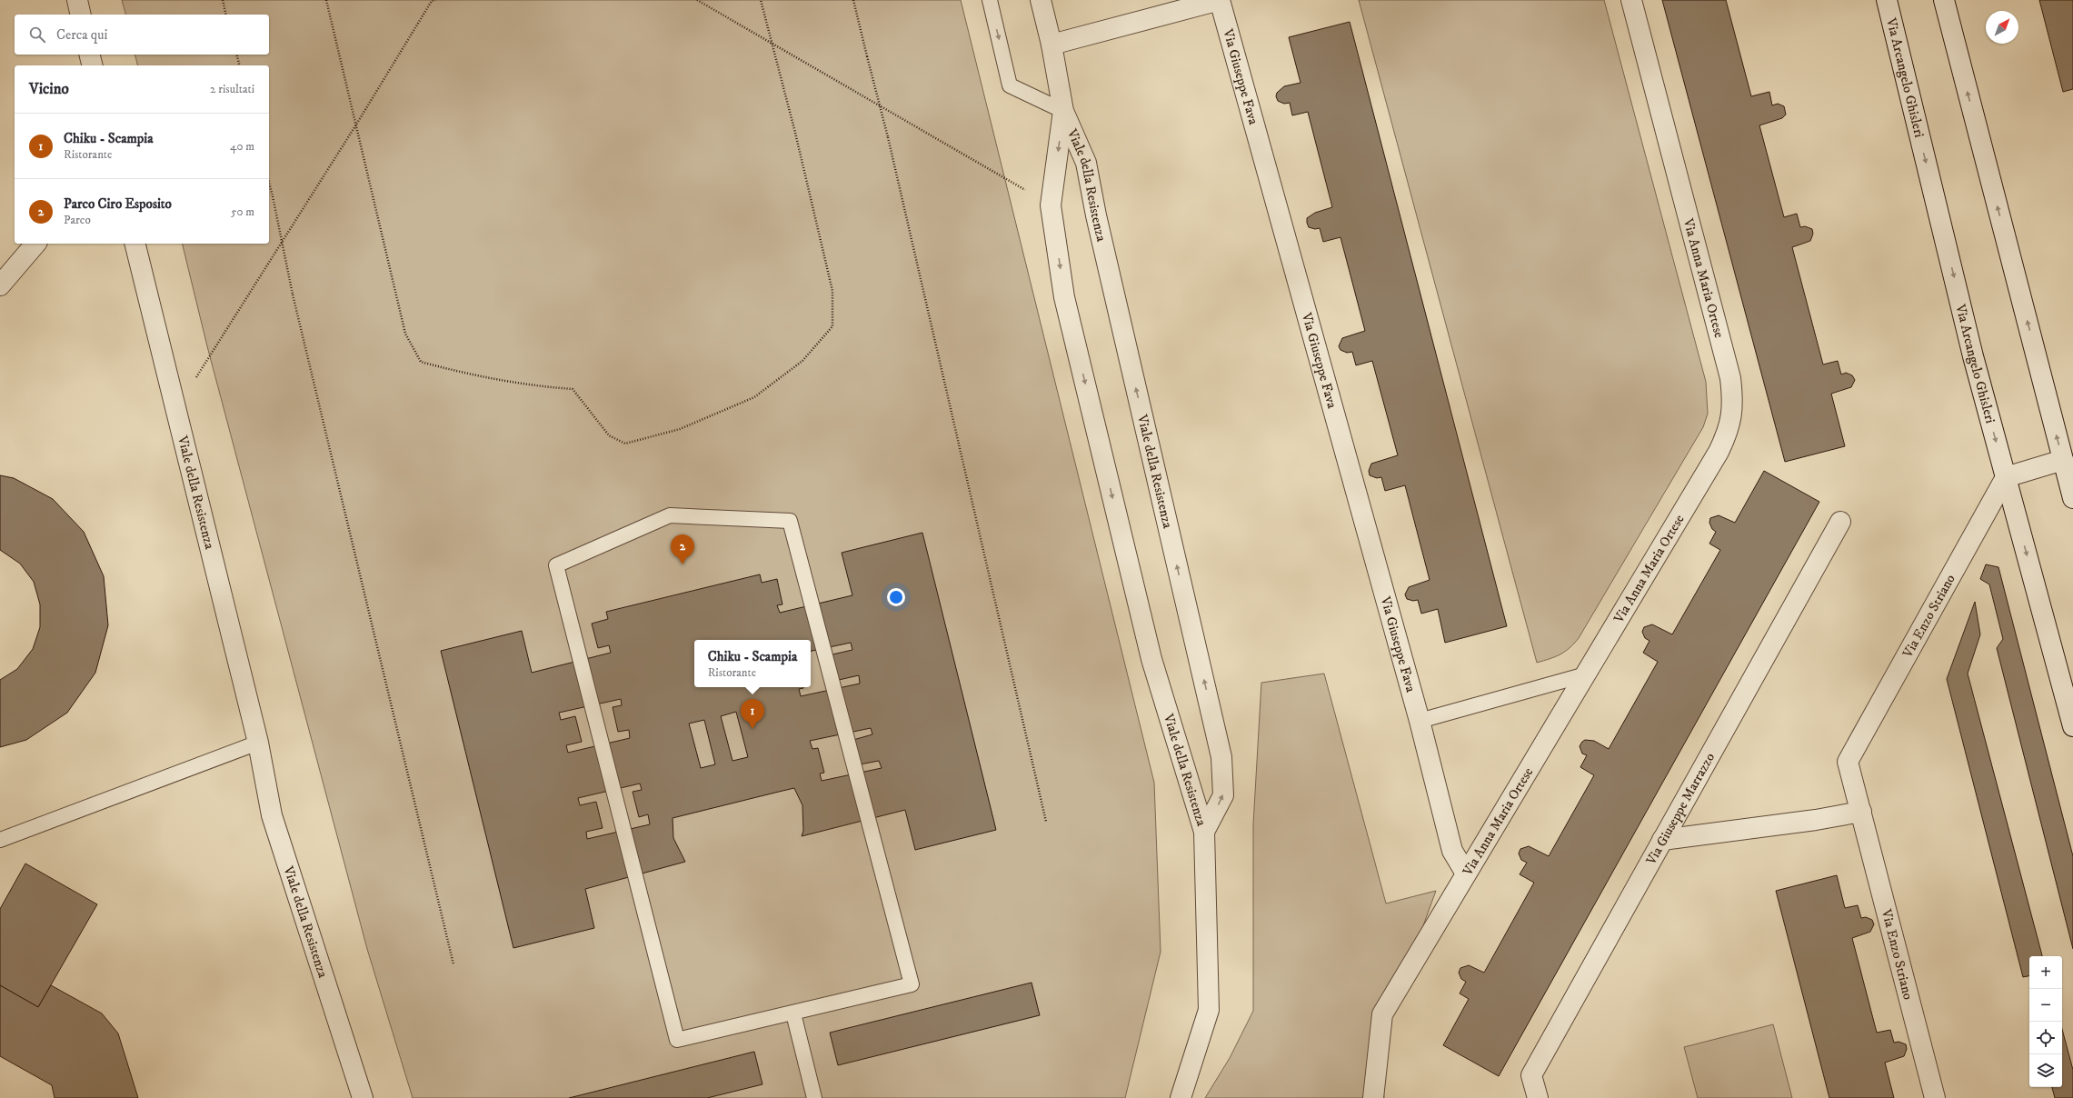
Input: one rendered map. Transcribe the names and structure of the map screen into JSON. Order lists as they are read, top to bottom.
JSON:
{
  "streets": {
    "street": [
      "Via Giuseppe Fava",
      "Via Arcangelo Ghisleri",
      "Viale della Resistenza",
      "Via Anna Maria Ortese",
      "Via Enzo Striano",
      "Via Giuseppe Marrazzo"
    ]
  },
  "crossings": [
    ["Via Giuseppe Fava", "Viale della Resistenza"],
    ["Via Giuseppe Fava", "Via Anna Maria Ortese"],
    ["Via Arcangelo Ghisleri", "Via Enzo Striano"]
  ],
  "north": "top right",
  "page": {
    "search": "Cerca qui",
    "heading": ["Vicino", "2 risultati"],
    "list": [
      {
        "mark": "1",
        "name": "Chiku - Scampia",
        "note": "Ristorante",
        "value": "40 m"
      },
      {
        "mark": "2",
        "name": "Parco Ciro Esposito",
        "note": "Parco",
        "value": "50 m"
      }
    ],
    "pins": ["2", "1"],
    "popup": ["Chiku - Scampia", "Ristorante"],
    "map_buttons": ["+", "−"]
  }
}
